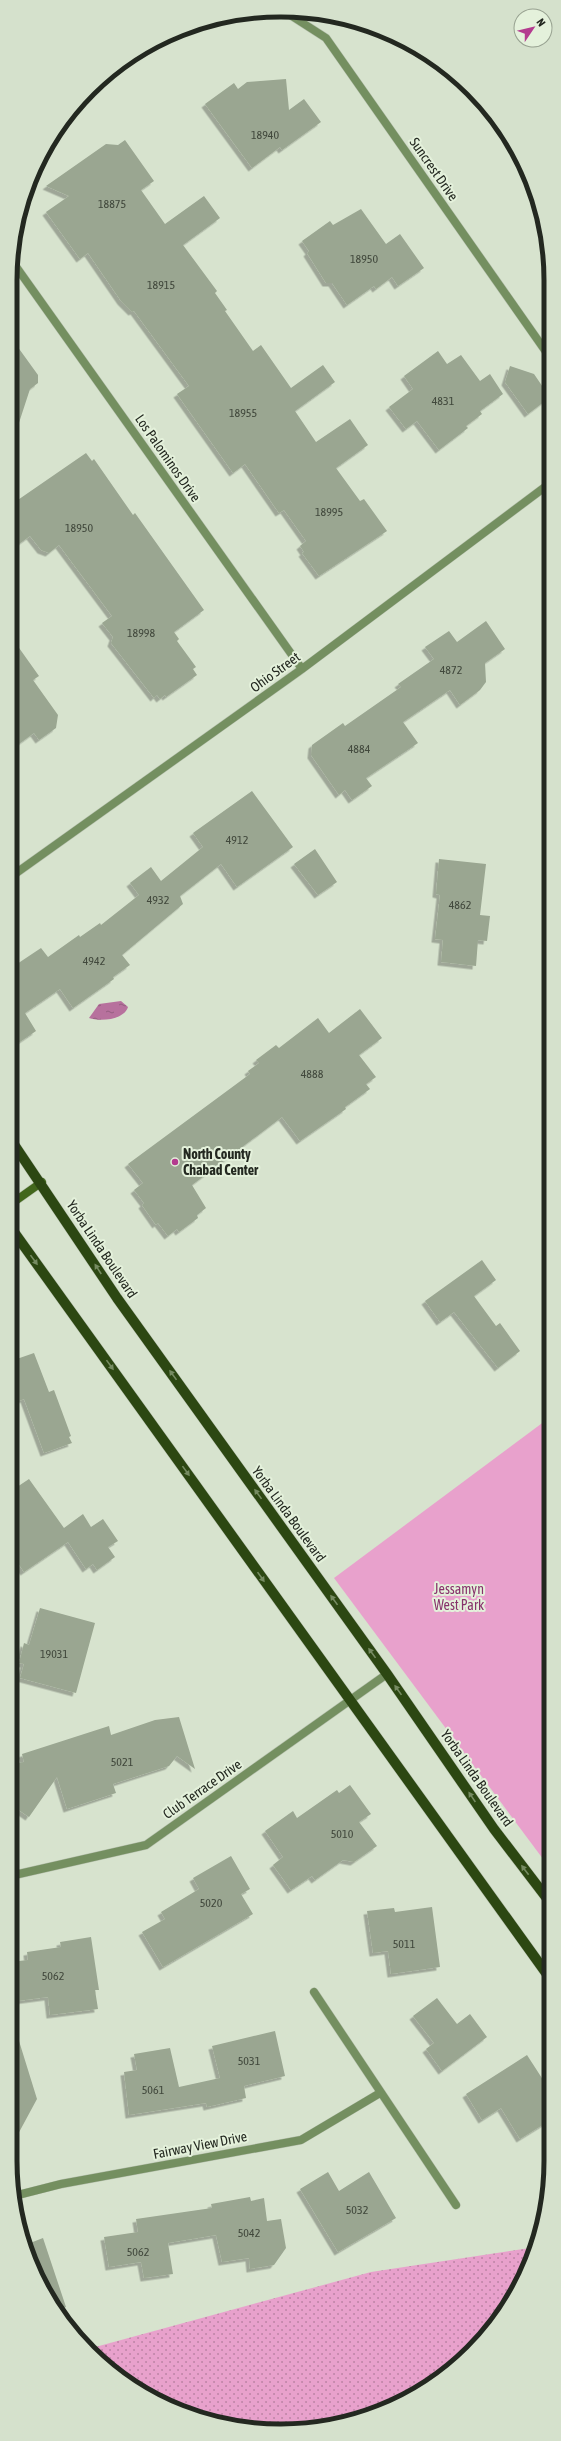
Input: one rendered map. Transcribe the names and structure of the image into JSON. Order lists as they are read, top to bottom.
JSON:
{
  "streets": {
    "main road": ["Yorba Linda Boulevard"],
    "street": [
      "Suncrest Drive",
      "Los Palominos Drive",
      "Ohio Street",
      "Club Terrace Drive",
      "Fairway View Drive"
    ]
  },
  "crossings": [
    ["Los Palominos Drive", "Ohio Street"],
    ["Yorba Linda Boulevard", "Club Terrace Drive"]
  ],
  "parks": ["Jessamyn West Park"],
  "places": ["North County Chabad Center"],
  "house_numbers": [
    "18940",
    "18875",
    "18950",
    "18915",
    "4831",
    "18955",
    "18995",
    "18950",
    "18998",
    "4872",
    "4884",
    "4912",
    "4932",
    "4862",
    "4942",
    "4888",
    "19031",
    "5021",
    "5010",
    "5020",
    "5011",
    "5062",
    "5031",
    "5061",
    "5032",
    "5042",
    "5062"
  ],
  "north": "top right"
}
